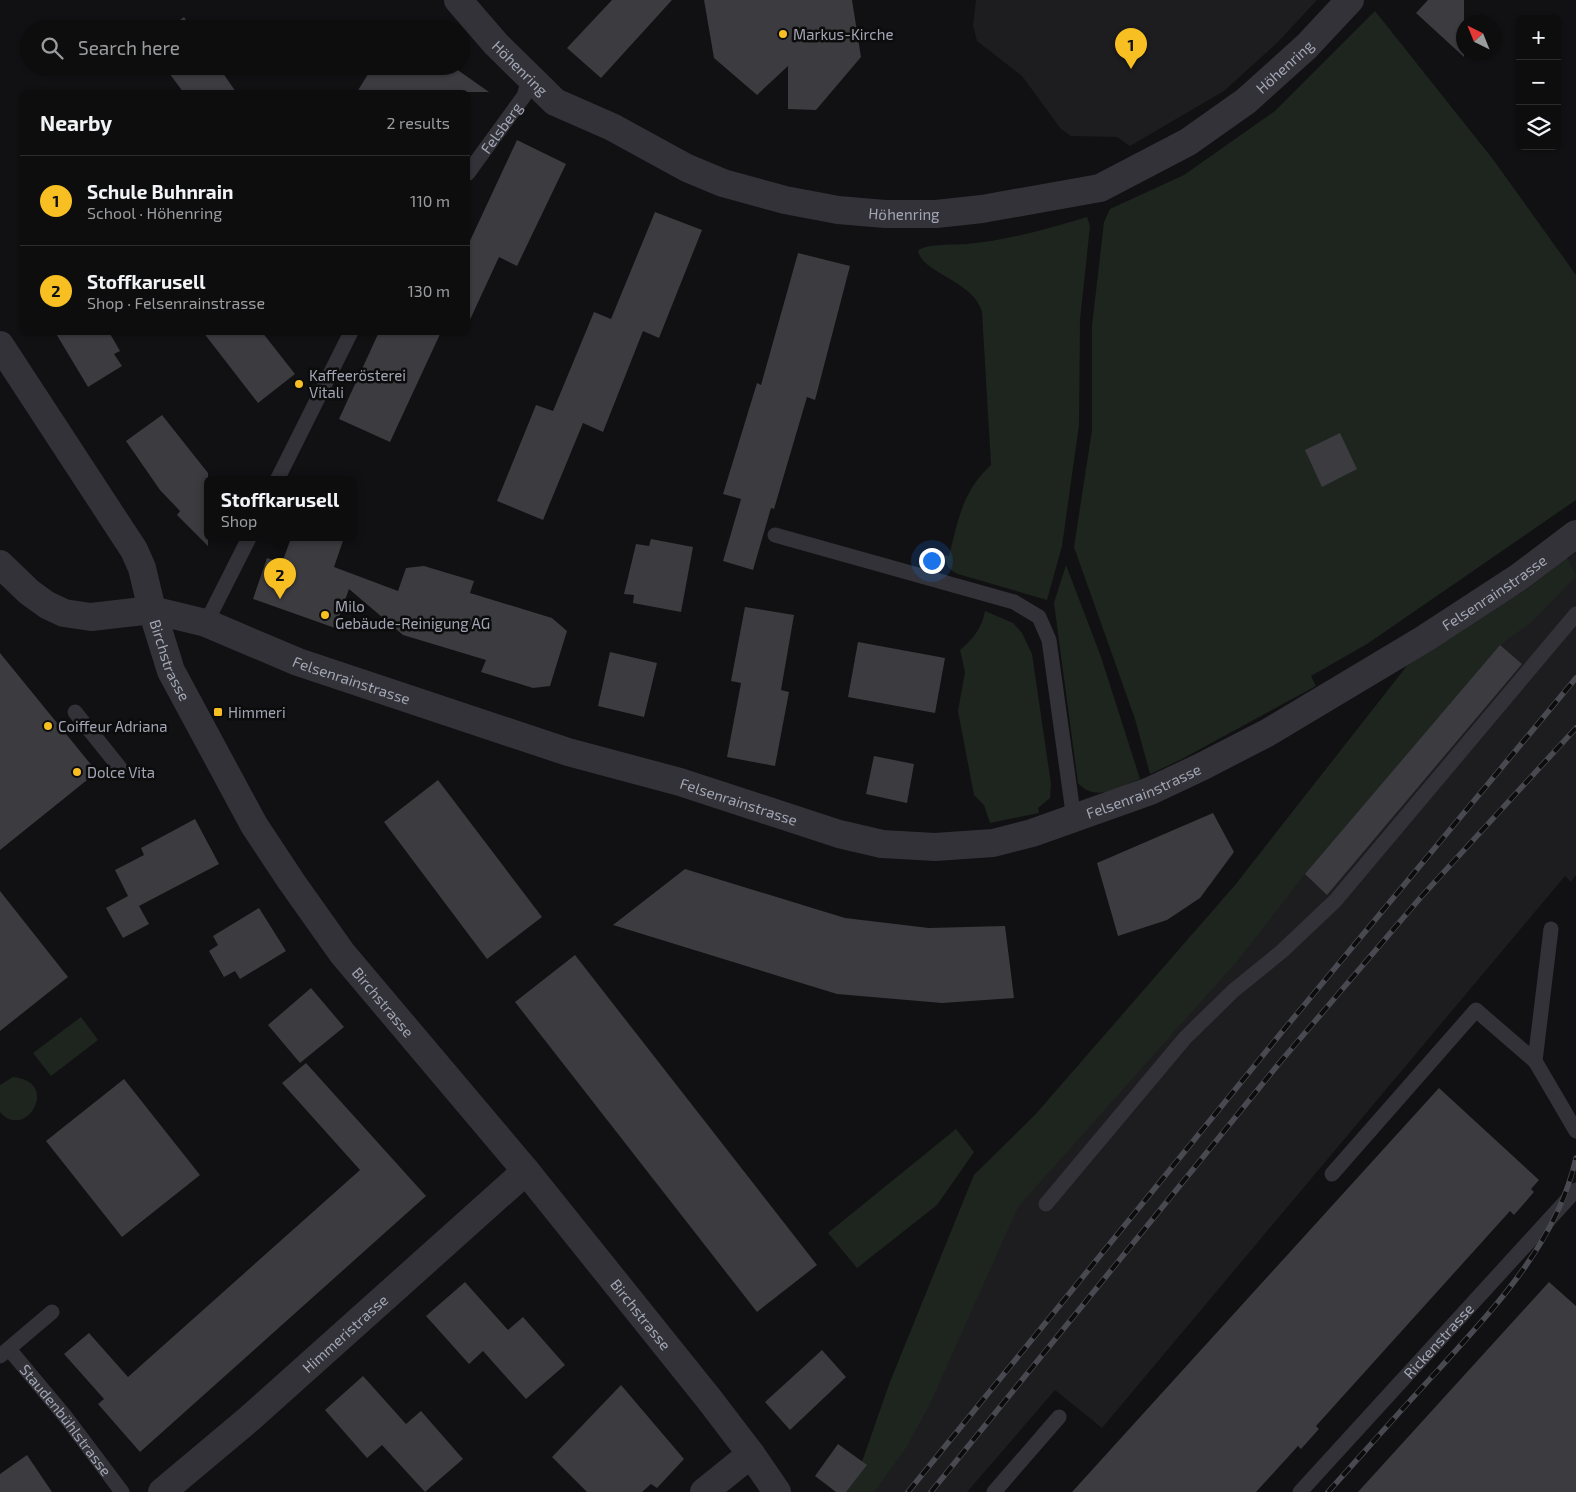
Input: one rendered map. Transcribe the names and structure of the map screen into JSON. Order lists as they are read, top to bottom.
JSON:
{
  "streets": {
    "street": [
      "Höhenring",
      "Felsenrainstrasse",
      "Birchstrasse",
      "Himmeristrasse"
    ],
    "lane": ["Felsberg", "Rickenstrasse", "Staudenbühlstrasse"]
  },
  "crossings": [
    ["Höhenring", "Felsberg"],
    ["Felsenrainstrasse", "Birchstrasse"],
    ["Birchstrasse", "Himmeristrasse"]
  ],
  "places": {
    "other": [
      "Markus-Kirche",
      "Kaffeerösterei Vitali",
      "Milo Gebäude-Reinigung AG",
      "Coiffeur Adriana",
      "Dolce Vita"
    ],
    "transit": ["Himmeri"]
  },
  "north": "top left",
  "page": {
    "map_buttons": ["+", "−"],
    "search": "Search here",
    "pins": ["1", "2"],
    "heading": ["Nearby", "2 results"],
    "list": [
      {
        "mark": "1",
        "name": "Schule Buhnrain",
        "note": "School · Höhenring",
        "value": "110 m"
      },
      {
        "mark": "2",
        "name": "Stoffkarusell",
        "note": "Shop · Felsenrainstrasse",
        "value": "130 m"
      }
    ],
    "popup": ["Stoffkarusell", "Shop"]
  }
}
